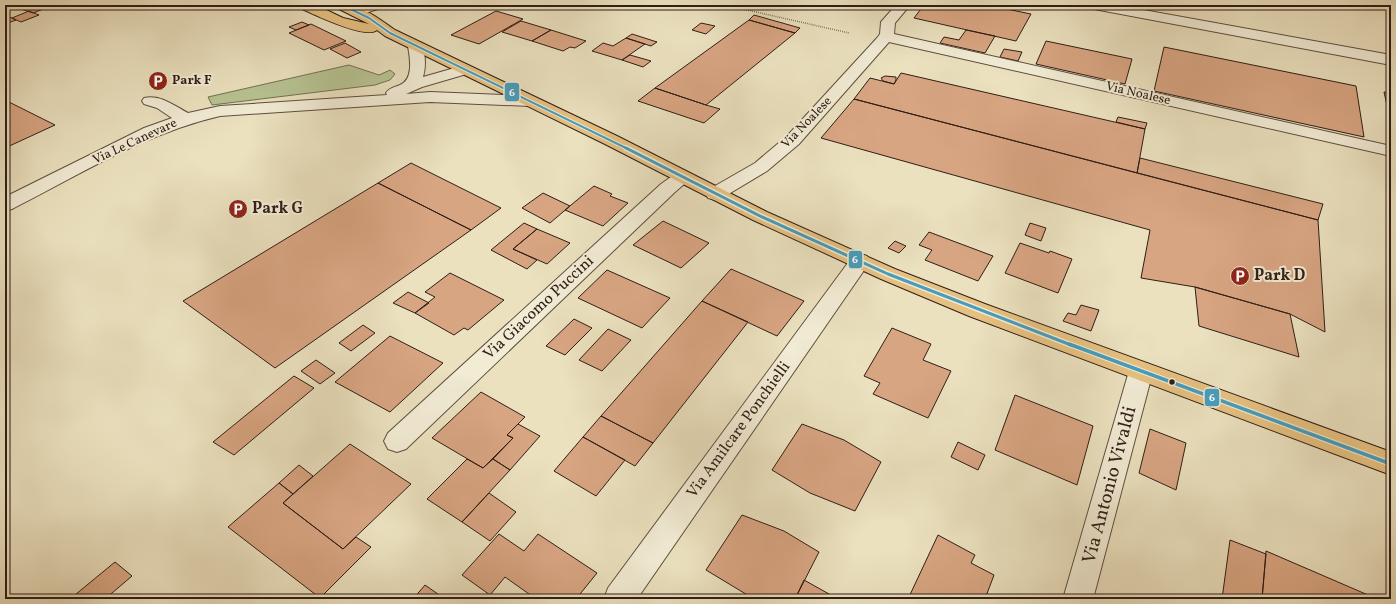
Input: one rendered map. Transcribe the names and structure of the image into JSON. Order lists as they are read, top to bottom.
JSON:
{
  "streets": {
    "street": [
      "Via Noalese",
      "Via Le Canevare",
      "Via Giacomo Puccini",
      "Via Amilcare Ponchielli",
      "Via Antonio Vivaldi"
    ]
  },
  "places": {
    "parking": ["Park F", "Park G", "Park D"]
  },
  "lines": ["transit line 6"]
}
